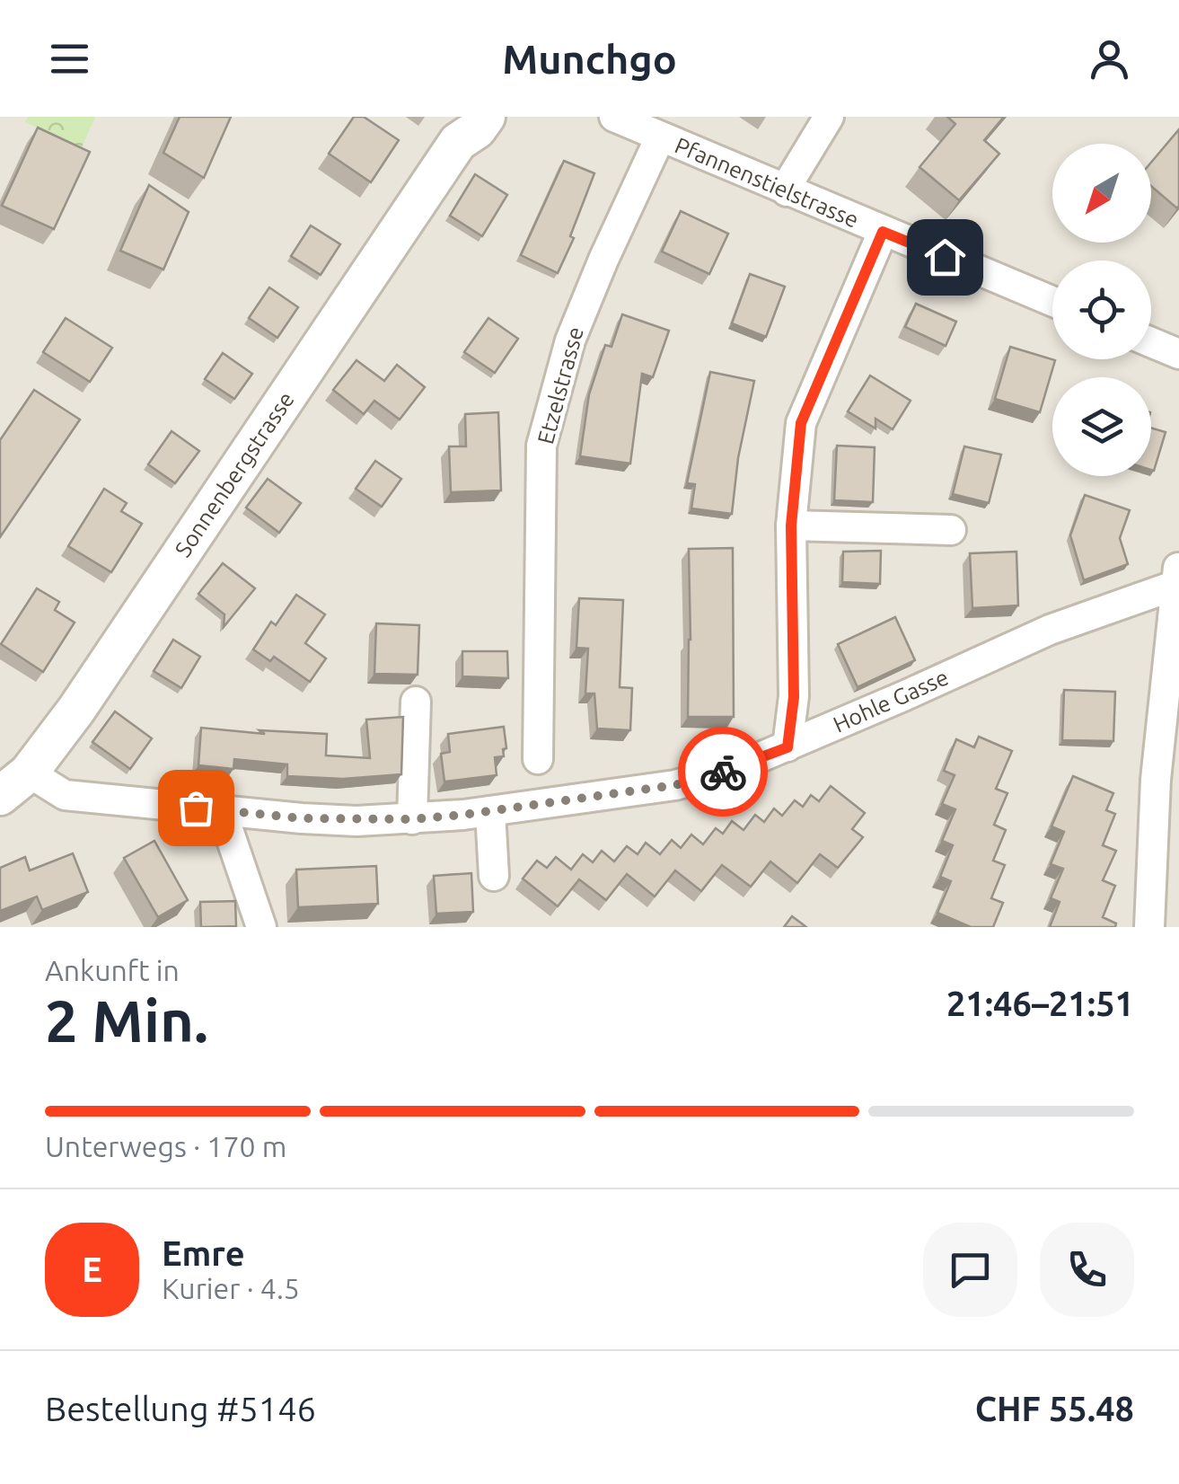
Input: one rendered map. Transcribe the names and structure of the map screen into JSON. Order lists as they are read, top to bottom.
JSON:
{
  "streets": {
    "street": [
      "Pfannenstielstrasse",
      "Etzelstrasse",
      "Sonnenbergstrasse",
      "Hohle Gasse"
    ]
  },
  "crossings": [
    ["Pfannenstielstrasse", "Etzelstrasse"],
    ["Sonnenbergstrasse", "Hohle Gasse"]
  ],
  "north": "bottom left",
  "page": {
    "header": "Munchgo",
    "heading": ["2 Min.", "Ankunft in", "21:46–21:51"],
    "panel": [
      "Emre",
      "Kurier · 4.5",
      "Bestellung #5146",
      "CHF 55.48"
    ],
    "bar": "Unterwegs · 170 m",
    "round": "E"
  }
}
